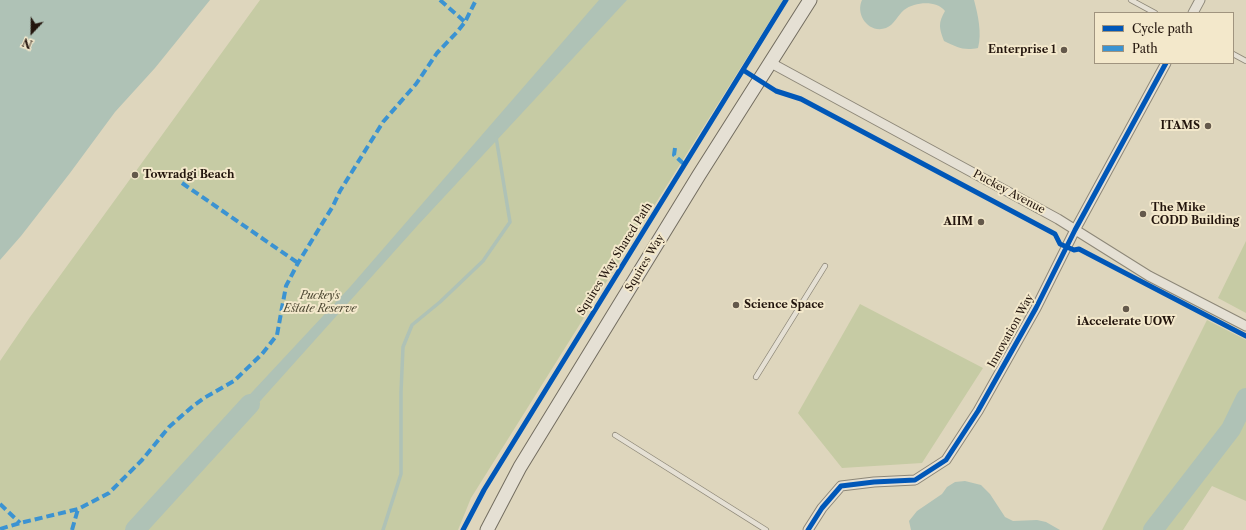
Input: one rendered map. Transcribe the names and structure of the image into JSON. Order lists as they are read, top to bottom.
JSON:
{
  "streets": {
    "main road": ["Squires Way"],
    "street": ["Puckey Avenue", "Innovation Way"],
    "cycle path": ["Squires Way Shared Path"]
  },
  "crossings": [
    ["Puckey Avenue", "Squires Way"],
    ["Puckey Avenue", "Innovation Way"]
  ],
  "parks": ["Puckey's Estate Reserve"],
  "places": [
    "Enterprise 1",
    "ITAMS",
    "Towradgi Beach",
    "The Mike CODD Building",
    "AIIM",
    "Science Space",
    "iAccelerate UOW"
  ],
  "legend": ["Cycle path", "Path"],
  "north": "bottom"
}
